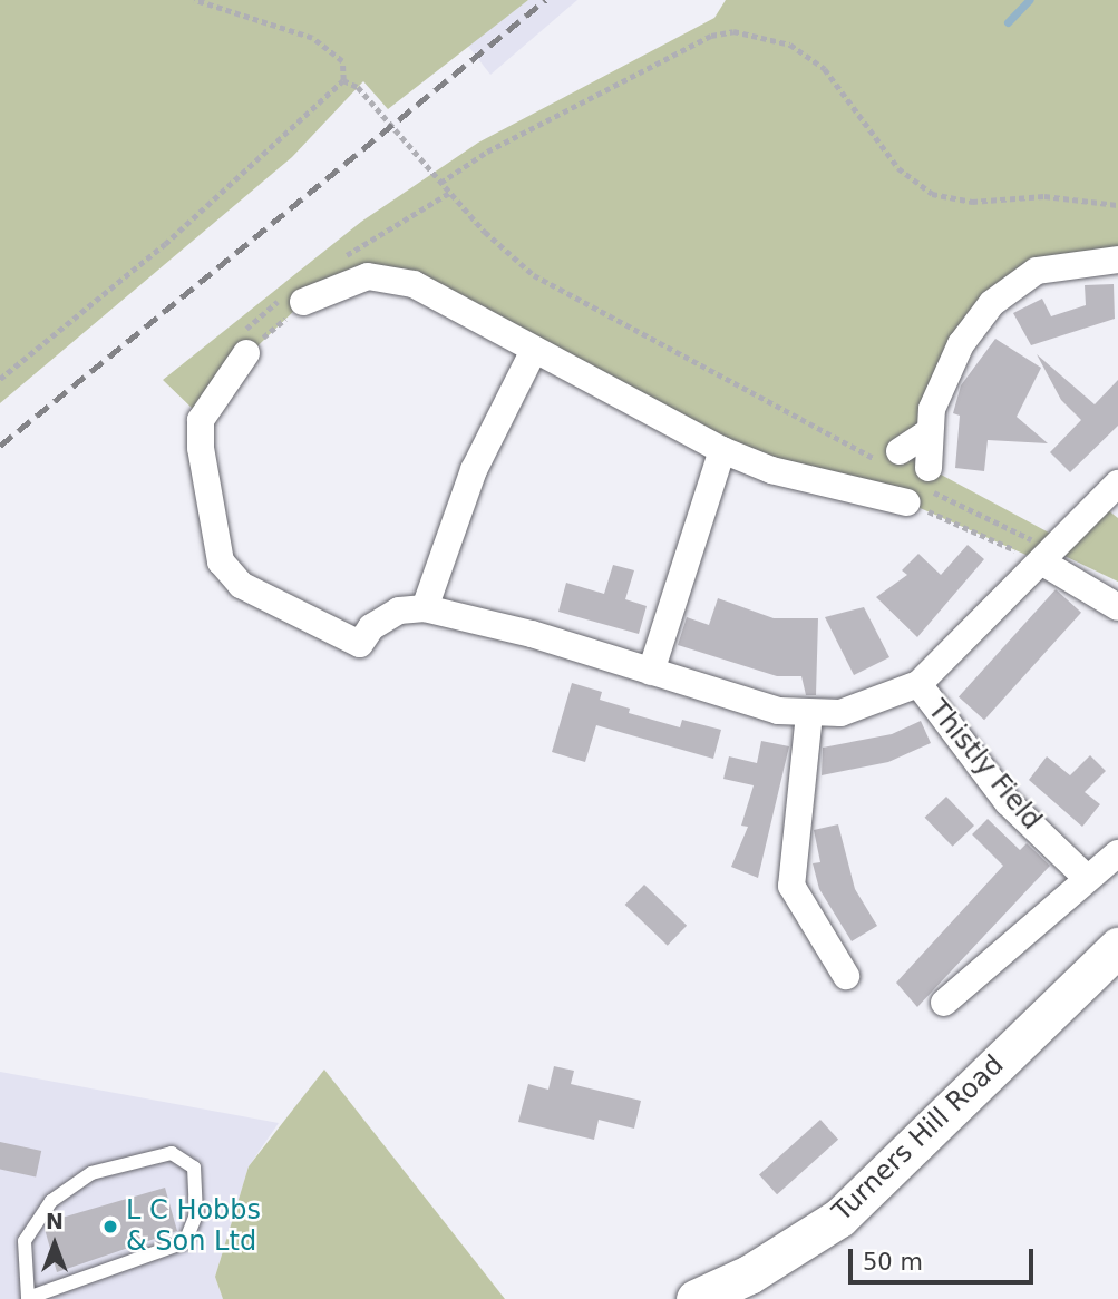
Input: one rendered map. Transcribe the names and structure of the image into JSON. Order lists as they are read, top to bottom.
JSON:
{
  "streets": {
    "main road": ["Turners Hill Road"],
    "street": ["Thistly Field"]
  },
  "places": ["L C Hobbs & Son Ltd"],
  "scale_bar": "50 m",
  "north": "top"
}
